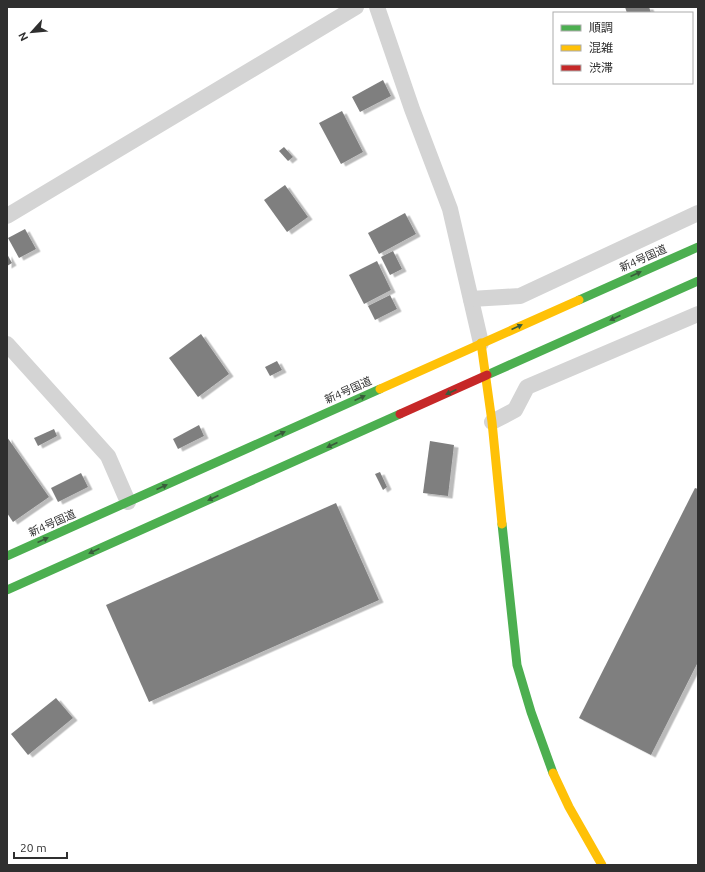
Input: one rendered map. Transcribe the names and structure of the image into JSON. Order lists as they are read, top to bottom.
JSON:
{
  "streets": {
    "main road": ["新4号国道"]
  },
  "legend": ["順調", "混雑", "渋滞"],
  "scale_bar": "20 m",
  "north": "bottom left"
}
